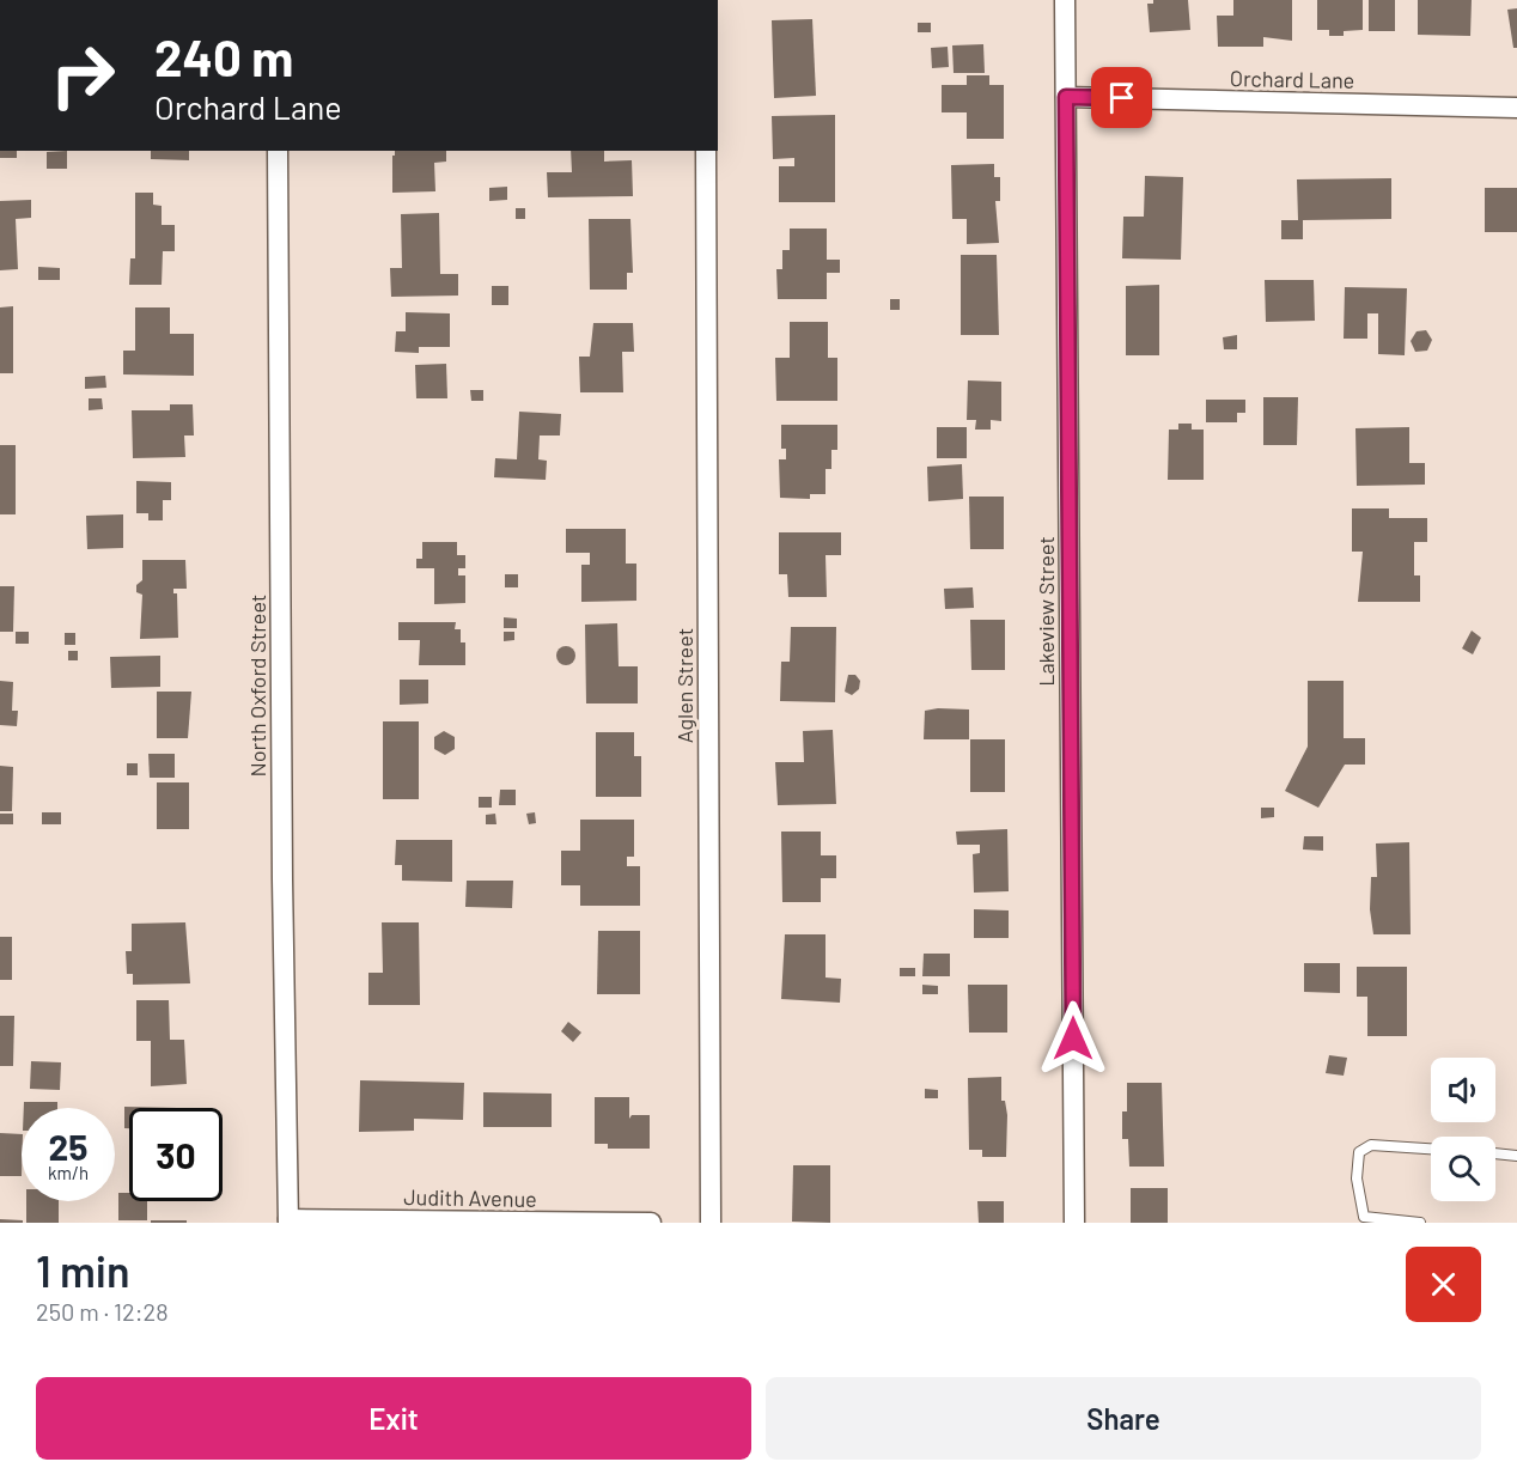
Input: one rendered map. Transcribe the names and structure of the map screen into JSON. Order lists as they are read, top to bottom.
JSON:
{
  "streets": {
    "street": [
      "Orchard Lane",
      "Lakeview Street",
      "North Oxford Street",
      "Aglen Street",
      "Judith Avenue"
    ]
  },
  "crossings": [
    ["Orchard Lane", "Lakeview Street"],
    ["North Oxford Street", "Judith Avenue"]
  ],
  "page": {
    "turn": ["240 m", "Orchard Lane"],
    "speed": "25 km/h",
    "limit": "30",
    "heading": ["1 min", "250 m · 12:28"],
    "buttons": ["Exit", "Share"]
  }
}
